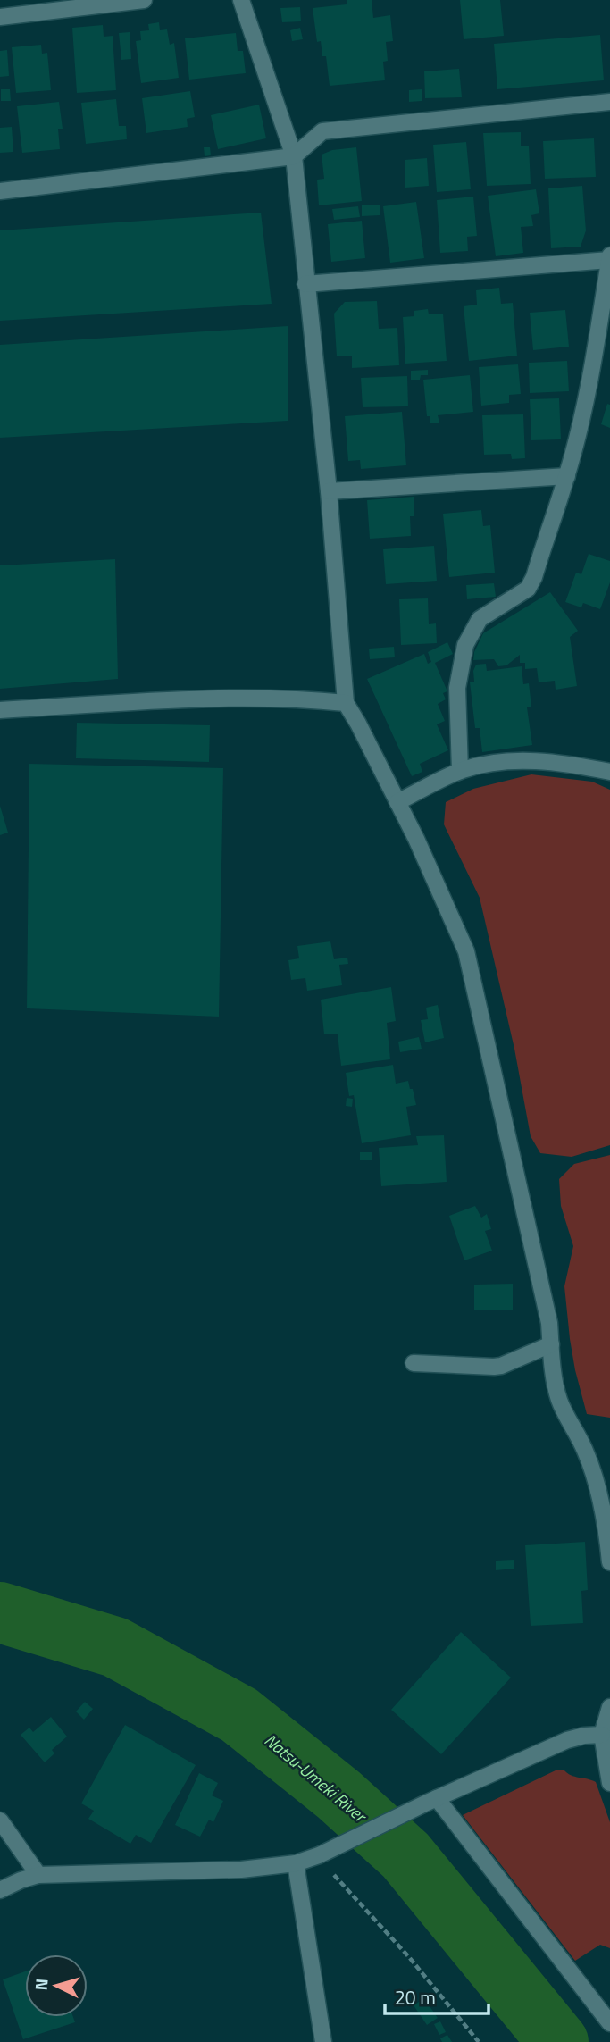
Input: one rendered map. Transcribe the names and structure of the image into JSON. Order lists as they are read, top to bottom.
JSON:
{
  "water": ["Natsu-Umeki River"],
  "scale_bar": "20 m",
  "north": "left"
}
